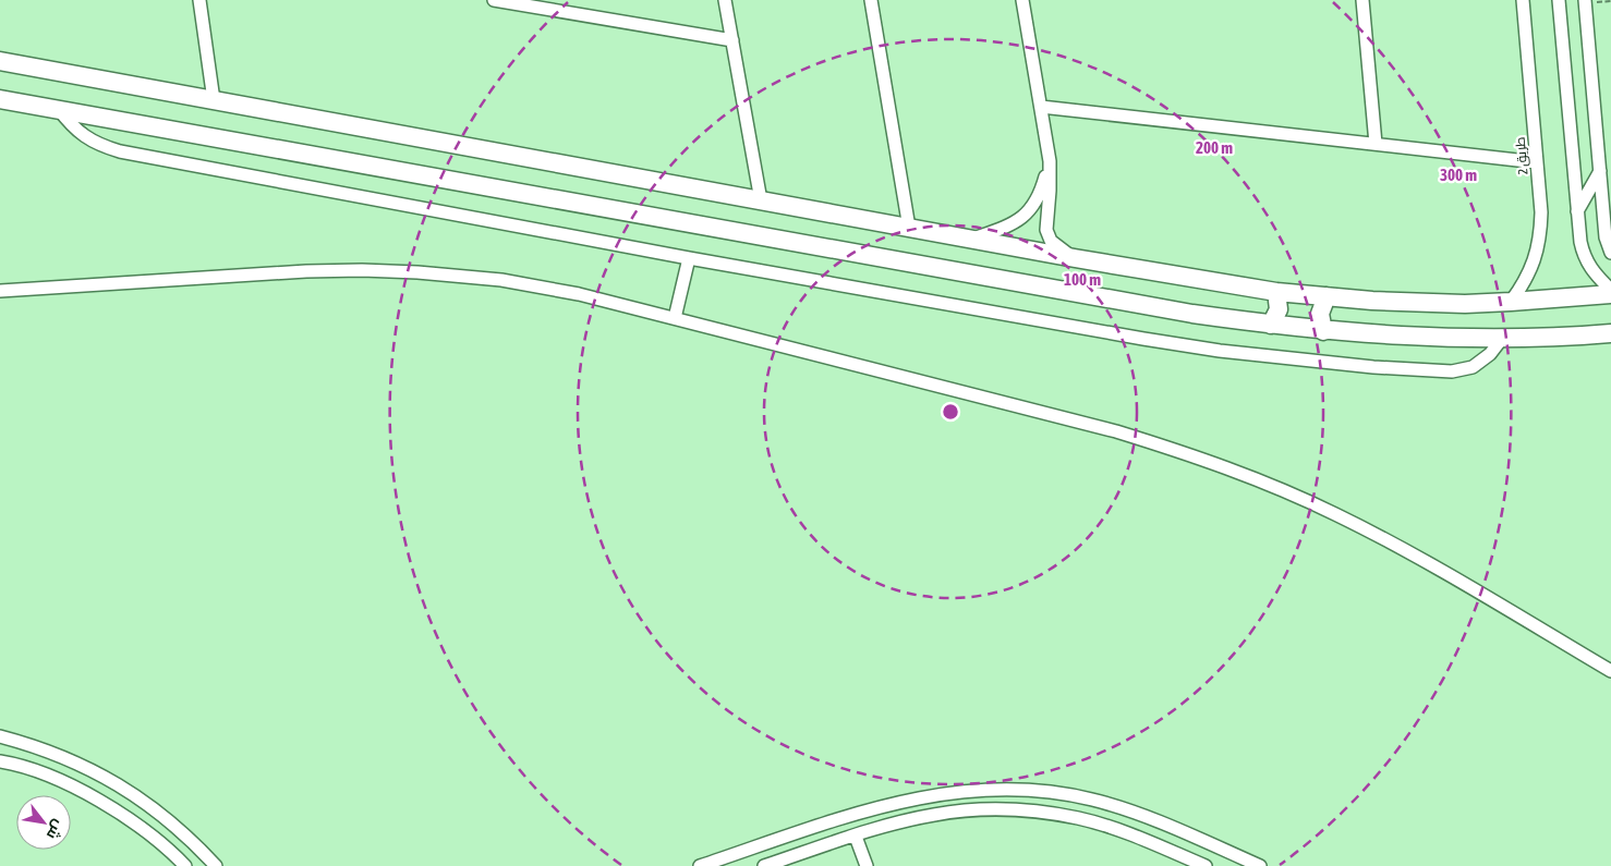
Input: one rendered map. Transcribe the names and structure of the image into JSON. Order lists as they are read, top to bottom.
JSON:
{
  "streets": {
    "street": ["طريق 2"]
  },
  "north": "bottom right",
  "rings": ["200 m", "300 m", "100 m"]
}
